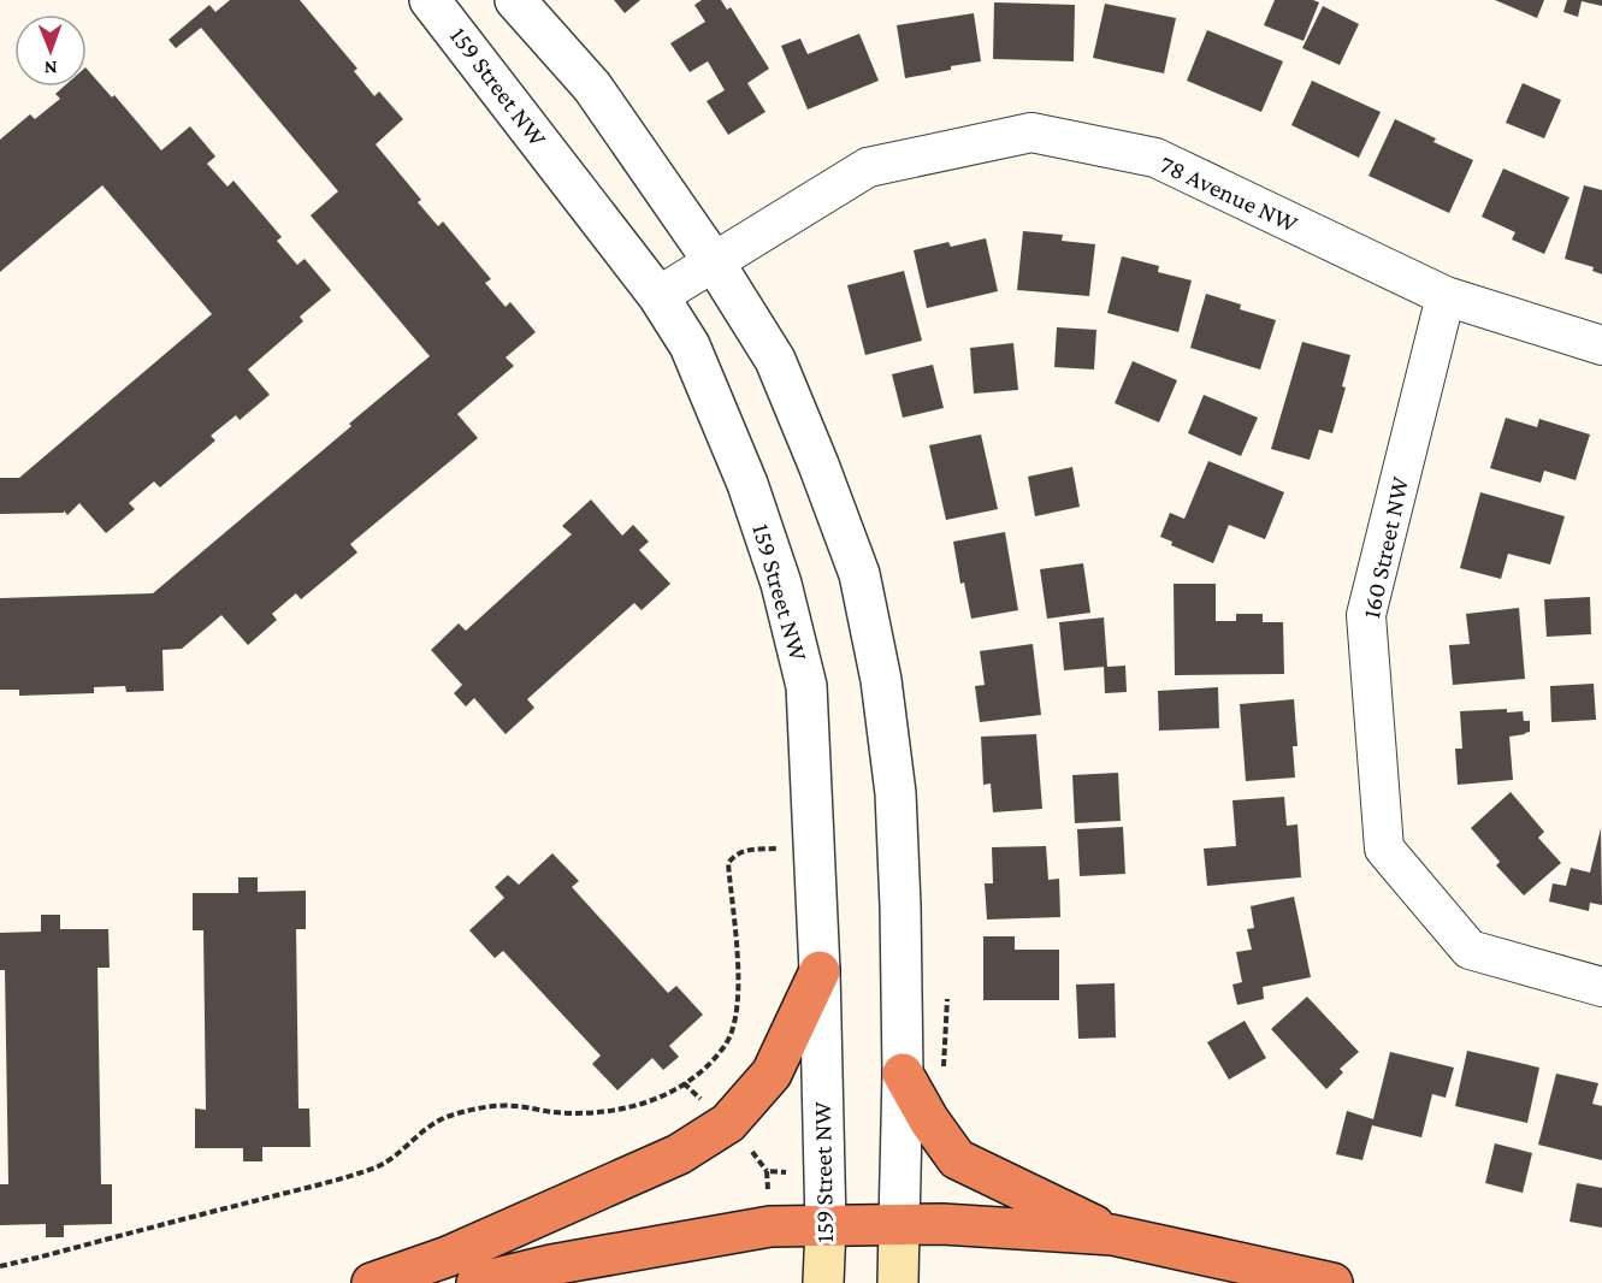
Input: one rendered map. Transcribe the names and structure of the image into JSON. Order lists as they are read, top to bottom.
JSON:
{
  "streets": {
    "main road": ["159 Street NW"],
    "street": ["78 Avenue NW", "160 Street NW"]
  },
  "crossings": [
    ["159 Street NW", "78 Avenue NW"],
    ["78 Avenue NW", "160 Street NW"]
  ],
  "north": "bottom"
}
